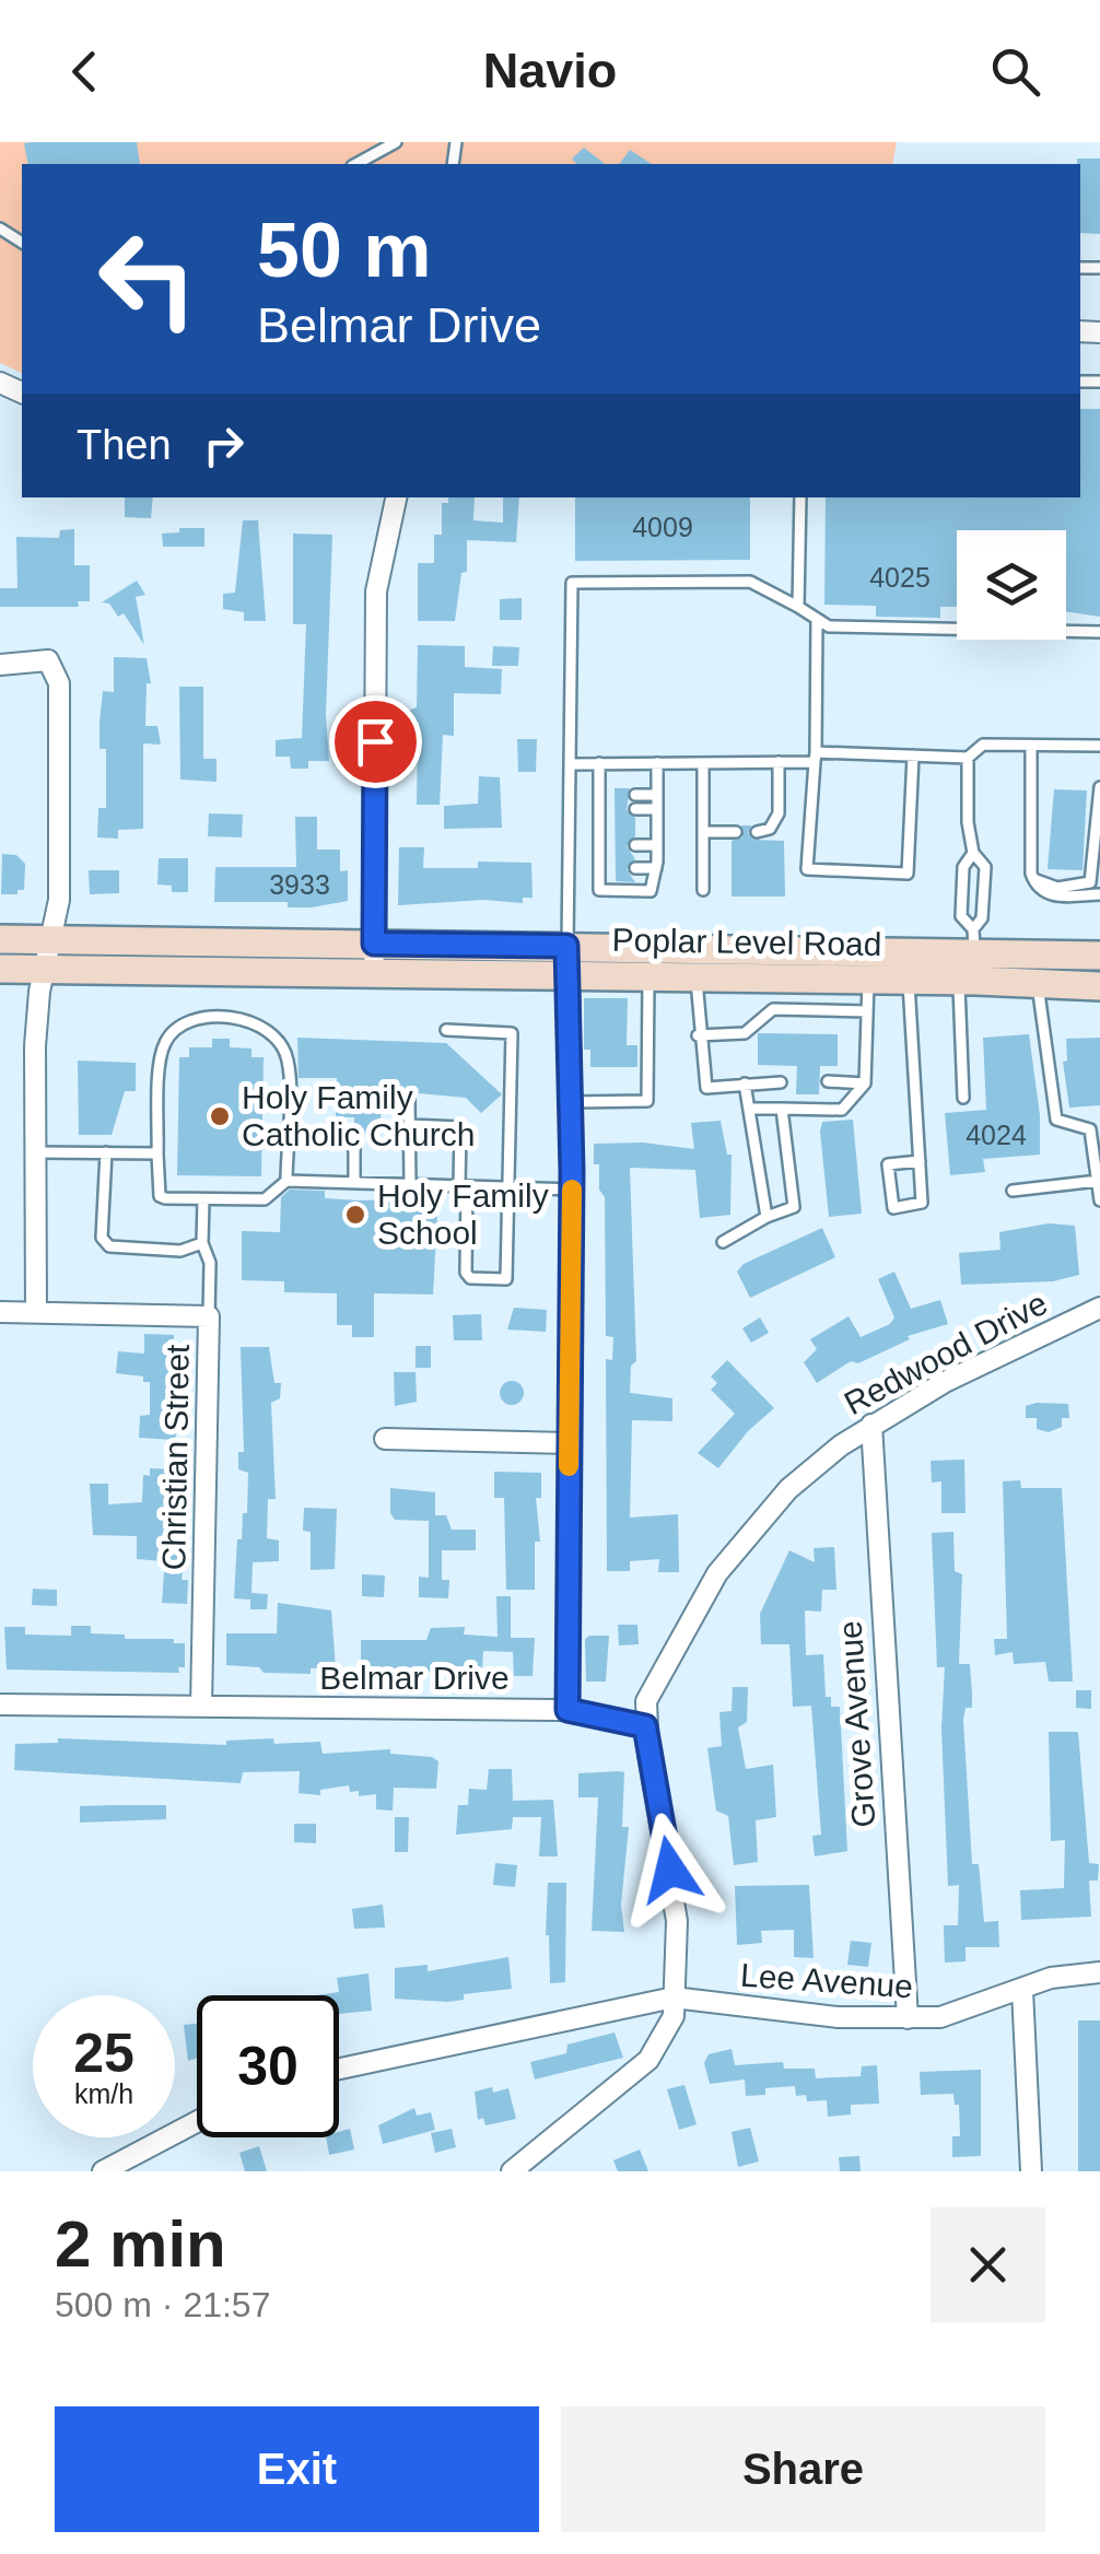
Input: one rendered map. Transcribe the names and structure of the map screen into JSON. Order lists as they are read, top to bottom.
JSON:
{
  "streets": {
    "main road": ["Poplar Level Road"],
    "street": [
      "Redwood Drive",
      "Christian Street",
      "Belmar Drive",
      "Grove Avenue",
      "Lee Avenue"
    ]
  },
  "crossings": [
    ["Redwood Drive", "Belmar Drive"],
    ["Redwood Drive", "Grove Avenue"],
    ["Christian Street", "Belmar Drive"],
    ["Grove Avenue", "Lee Avenue"]
  ],
  "places": ["Holy Family Catholic Church", "Holy Family School"],
  "house_numbers": [
    "4009",
    "4025",
    "3933",
    "4024"
  ],
  "page": {
    "header": "Navio",
    "turn": ["50 m", "Belmar Drive"],
    "then": "Then",
    "speed": "25 km/h",
    "limit": "30",
    "heading": ["2 min", "500 m · 21:57"],
    "buttons": ["Exit", "Share"]
  }
}
